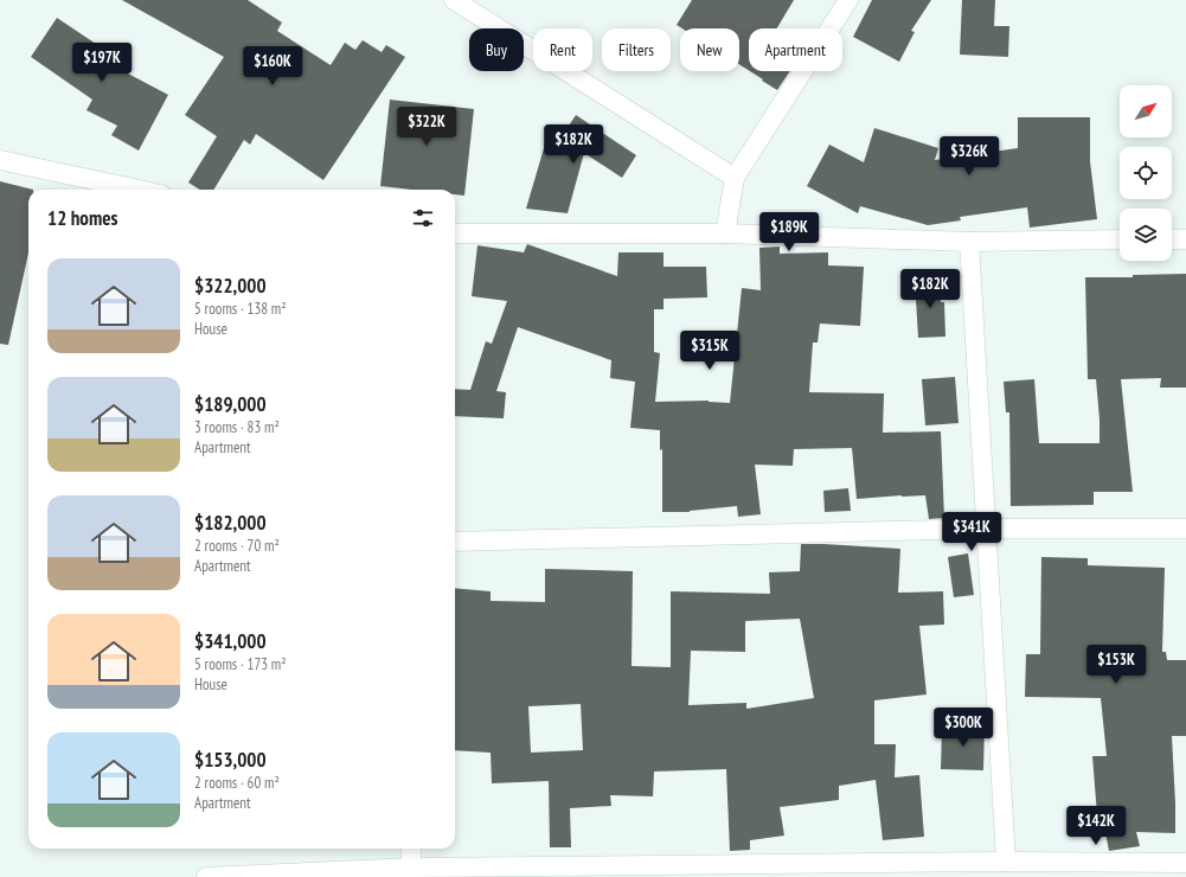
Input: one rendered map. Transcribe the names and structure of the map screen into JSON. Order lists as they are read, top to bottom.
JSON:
{
  "north": "top right",
  "page": {
    "chip": [
      "Buy",
      "Rent",
      "Filters",
      "New",
      "Apartment"
    ],
    "price": [
      "$197K",
      "$160K",
      "$322K",
      "$182K",
      "$326K",
      "$189K",
      "$182K",
      "$315K",
      "$341K",
      "$153K",
      "$300K",
      "$142K"
    ],
    "heading": "12 homes",
    "list": [
      {
        "name": "$322,000",
        "note": "5 rooms · 138 m² · House"
      },
      {
        "name": "$189,000",
        "note": "3 rooms · 83 m² · Apartment"
      },
      {
        "name": "$182,000",
        "note": "2 rooms · 70 m² · Apartment"
      },
      {
        "name": "$341,000",
        "note": "5 rooms · 173 m² · House"
      },
      {
        "name": "$153,000",
        "note": "2 rooms · 60 m² · Apartment"
      }
    ]
  }
}
